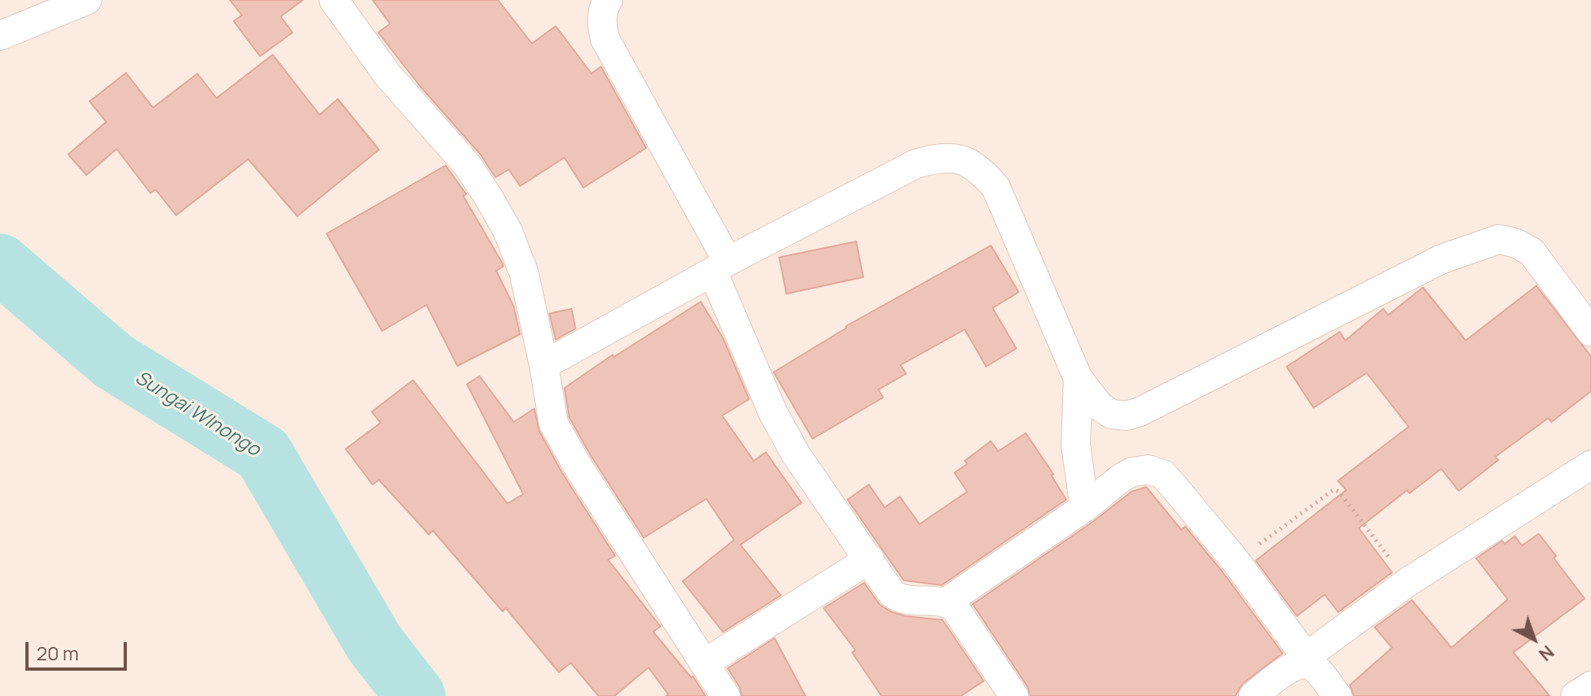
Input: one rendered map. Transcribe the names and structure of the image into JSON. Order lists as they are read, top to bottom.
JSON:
{
  "water": ["Sungai WInongo"],
  "scale_bar": "20 m",
  "north": "bottom right"
}
